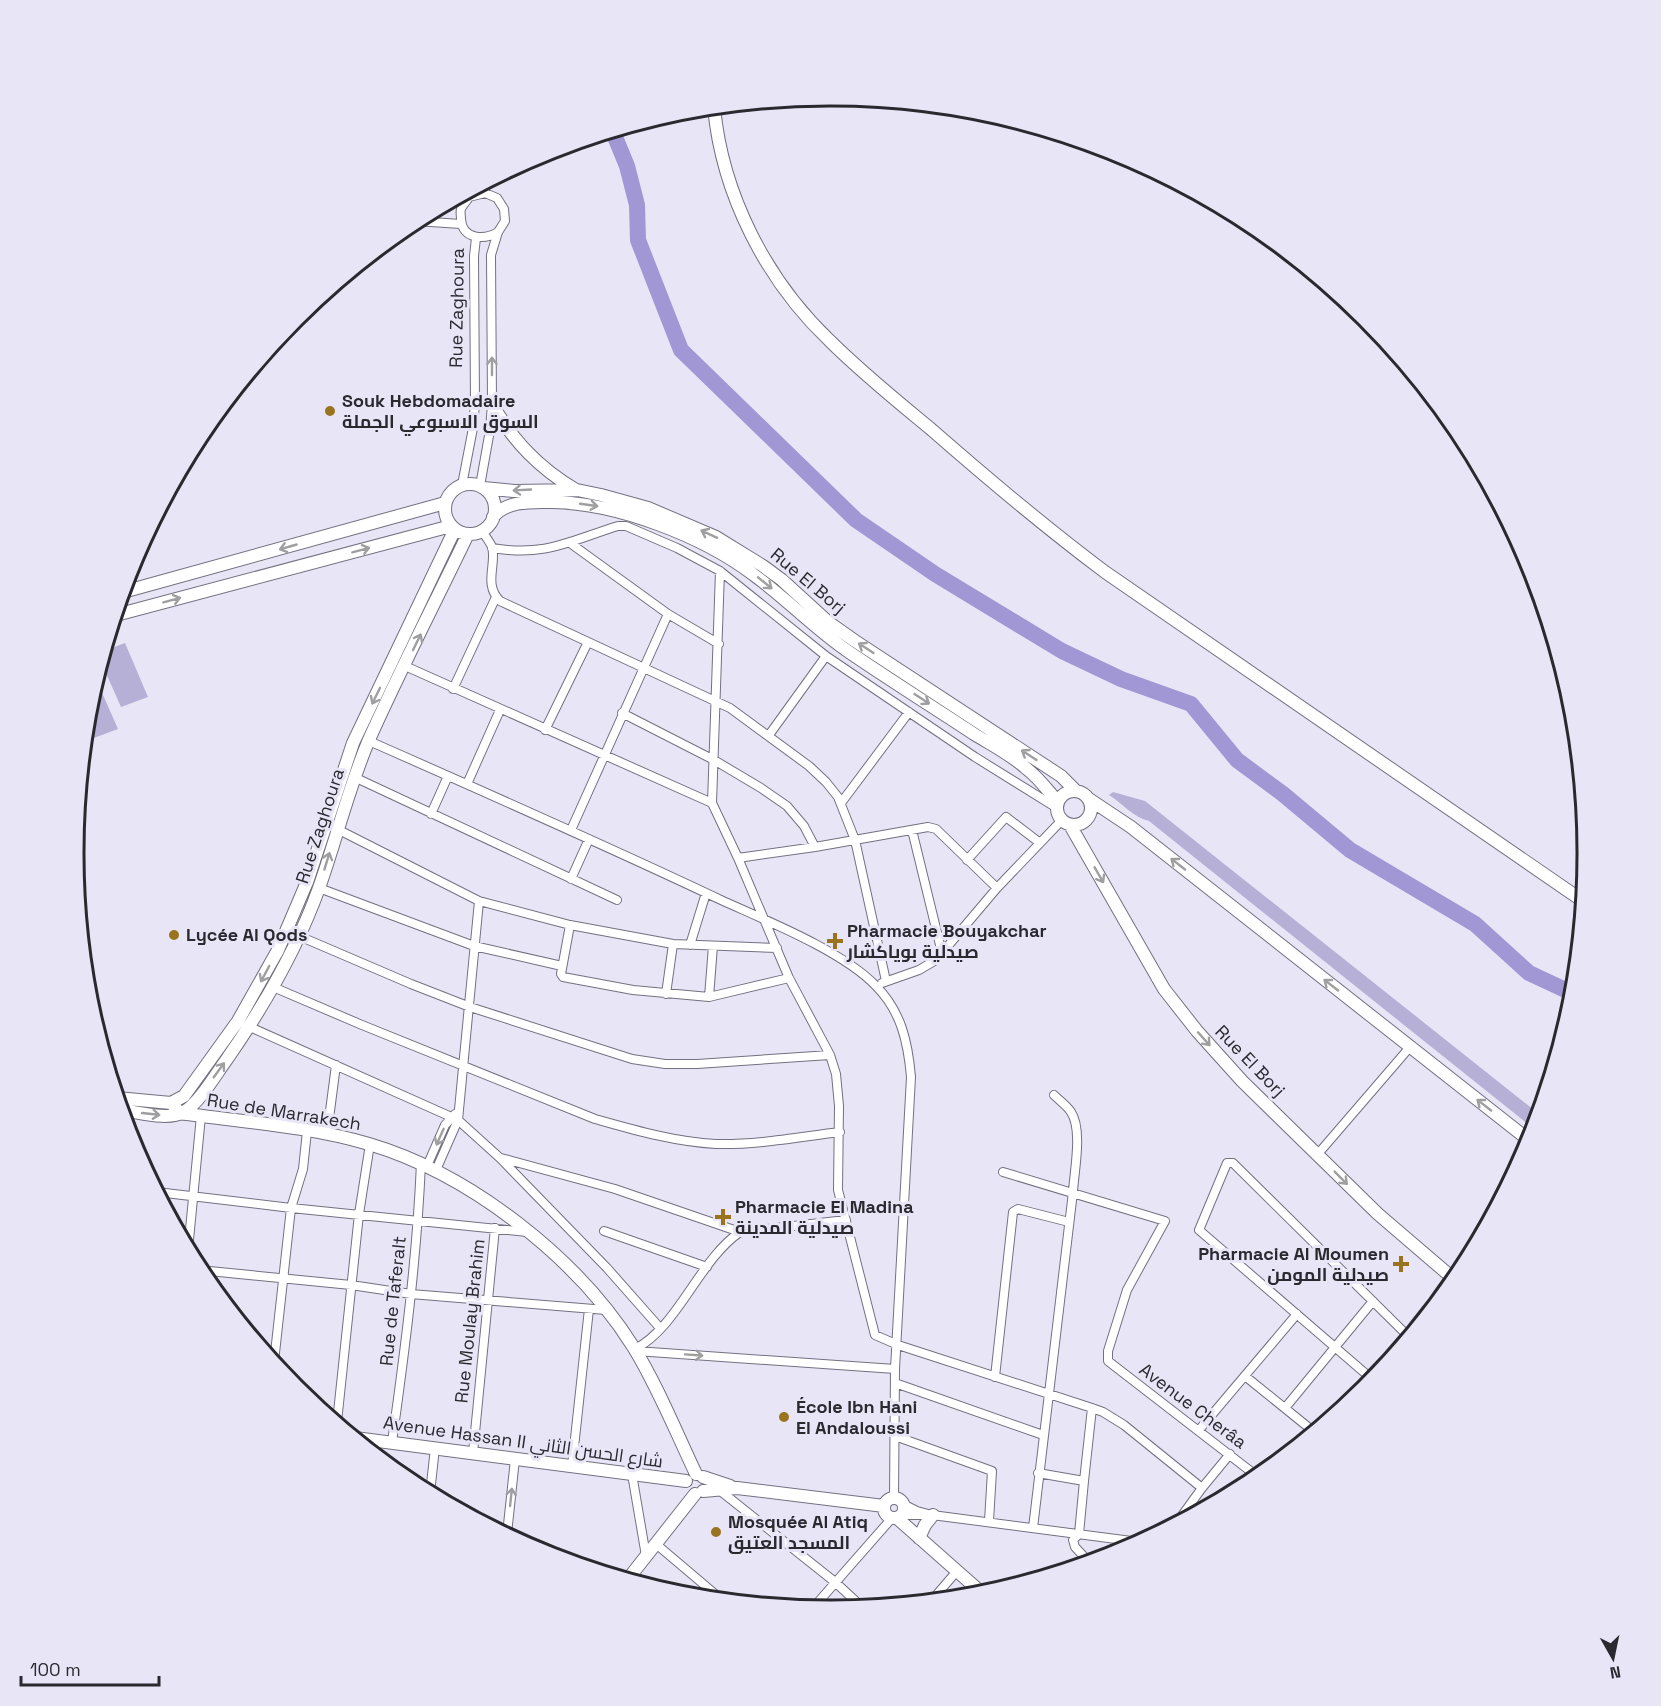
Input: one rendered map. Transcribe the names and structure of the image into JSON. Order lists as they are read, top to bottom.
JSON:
{
  "streets": {
    "street": [
      "Rue Zaghoura",
      "Rue El Borj",
      "Rue de Marrakech",
      "Rue de Taferalt",
      "Rue Moulay Brahim",
      "Avenue Cherâa",
      "Avenue Hassan II شارع الحسن الثاني"
    ]
  },
  "crossings": [
    ["Rue Zaghoura", "Rue El Borj"],
    ["Rue Zaghoura", "Rue de Marrakech"],
    ["Rue de Marrakech", "Rue de Taferalt"],
    ["Rue de Marrakech", "Avenue Hassan II شارع الحسن الثاني"],
    ["Rue de Taferalt", "Avenue Hassan II شارع الحسن الثاني"],
    ["Rue Moulay Brahim", "Avenue Hassan II شارع الحسن الثاني"]
  ],
  "places": {
    "other": [
      "Souk Hebdomadaire السوق الاسبوعي الجملة",
      "Lycée Al Qods",
      "École Ibn Hani El Andaloussi",
      "Mosquée Al Atiq المسجد العتيق"
    ],
    "health": ["Pharmacie Bouyakchar صيدلية بوياكشار", "Pharmacie El Madina صيدلية المدينة", "Pharmacie Al Moumen صيدلية المومن"]
  },
  "scale_bar": "100 m",
  "north": "bottom"
}
